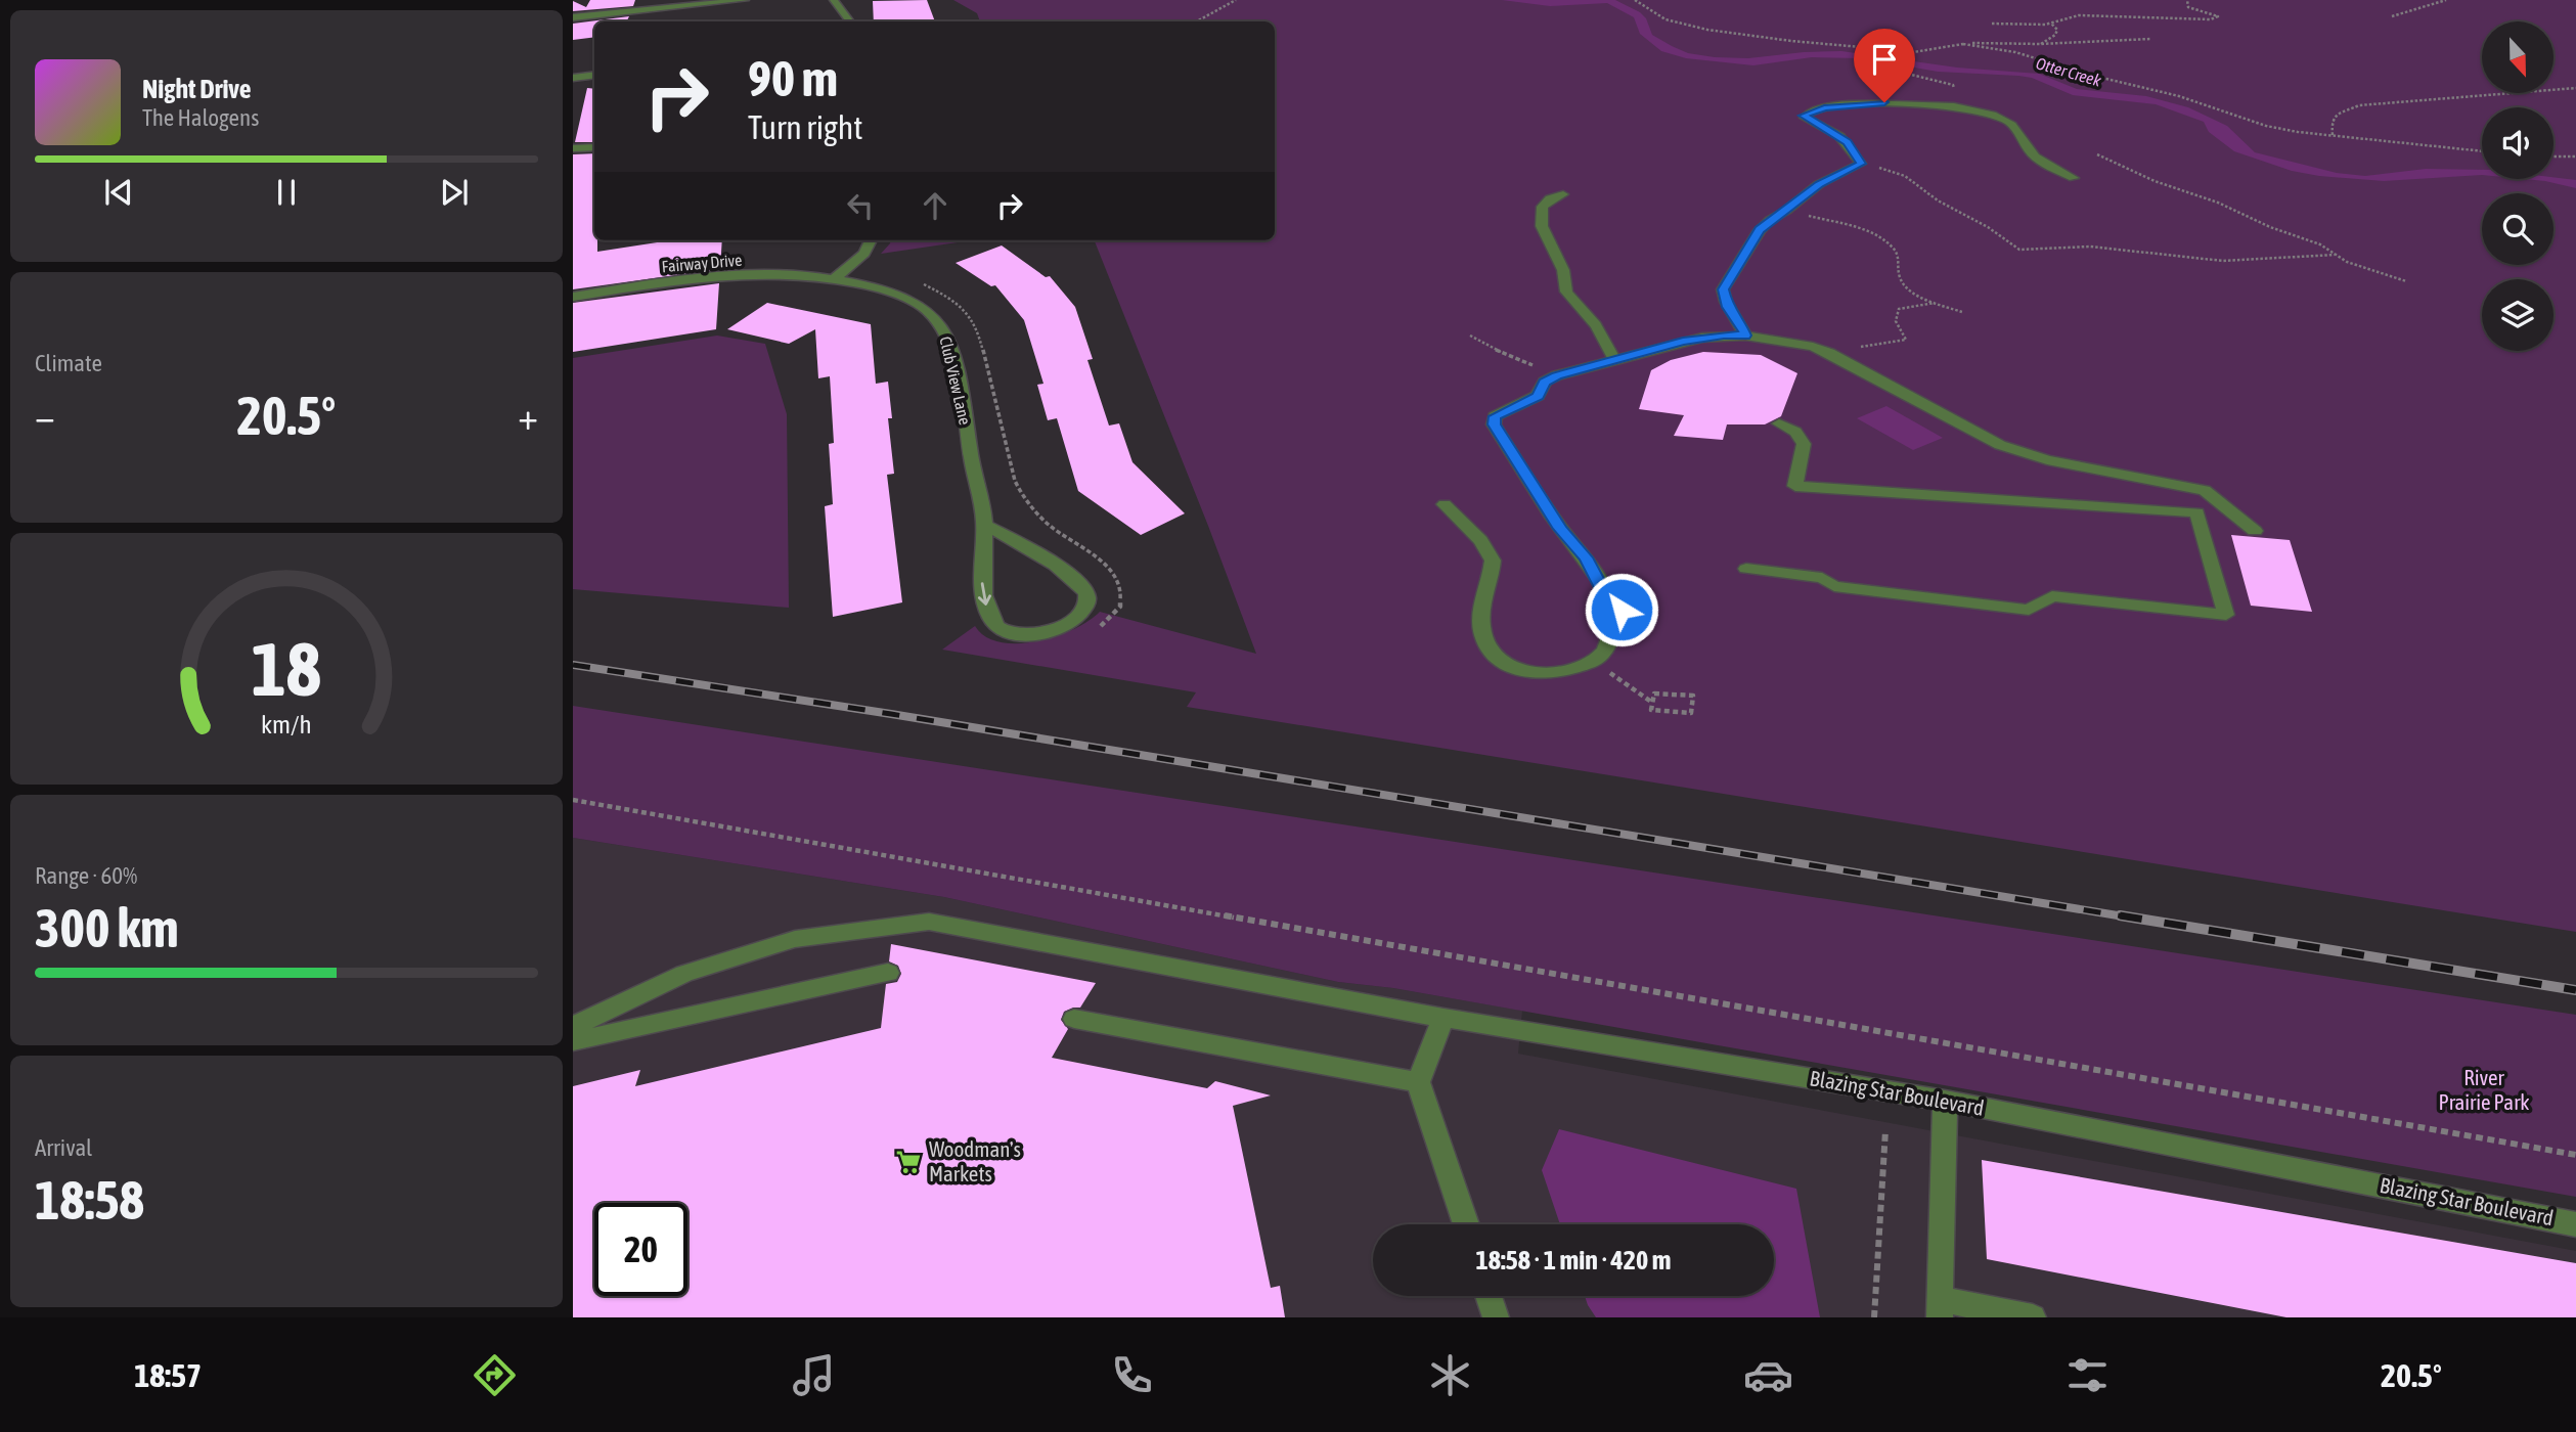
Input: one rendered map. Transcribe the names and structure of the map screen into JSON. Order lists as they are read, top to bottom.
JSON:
{
  "streets": {
    "street": ["Fairway Drive", "Club View Lane", "Blazing Star Boulevard"]
  },
  "crossings": [
    ["Fairway Drive", "Club View Lane"]
  ],
  "water": ["Otter Creek"],
  "parks": ["River Prairie Park"],
  "places": {
    "supermarket": ["Woodman's Markets"]
  },
  "north": "bottom",
  "page": {
    "turn": ["90 m", "Turn right"],
    "song": ["Night Drive", "The Halogens"],
    "tile": [
      "Climate",
      ["Range · 60%", "300 km"],
      ["Arrival", "18:58"]
    ],
    "heat": ["−", "20.5°", "+"],
    "limit": "20",
    "trip": "18:58 · 1 min · 420 m",
    "tabs": ["18:57", "20.5°"],
    "gauge": ["18", "km/h"]
  }
}
